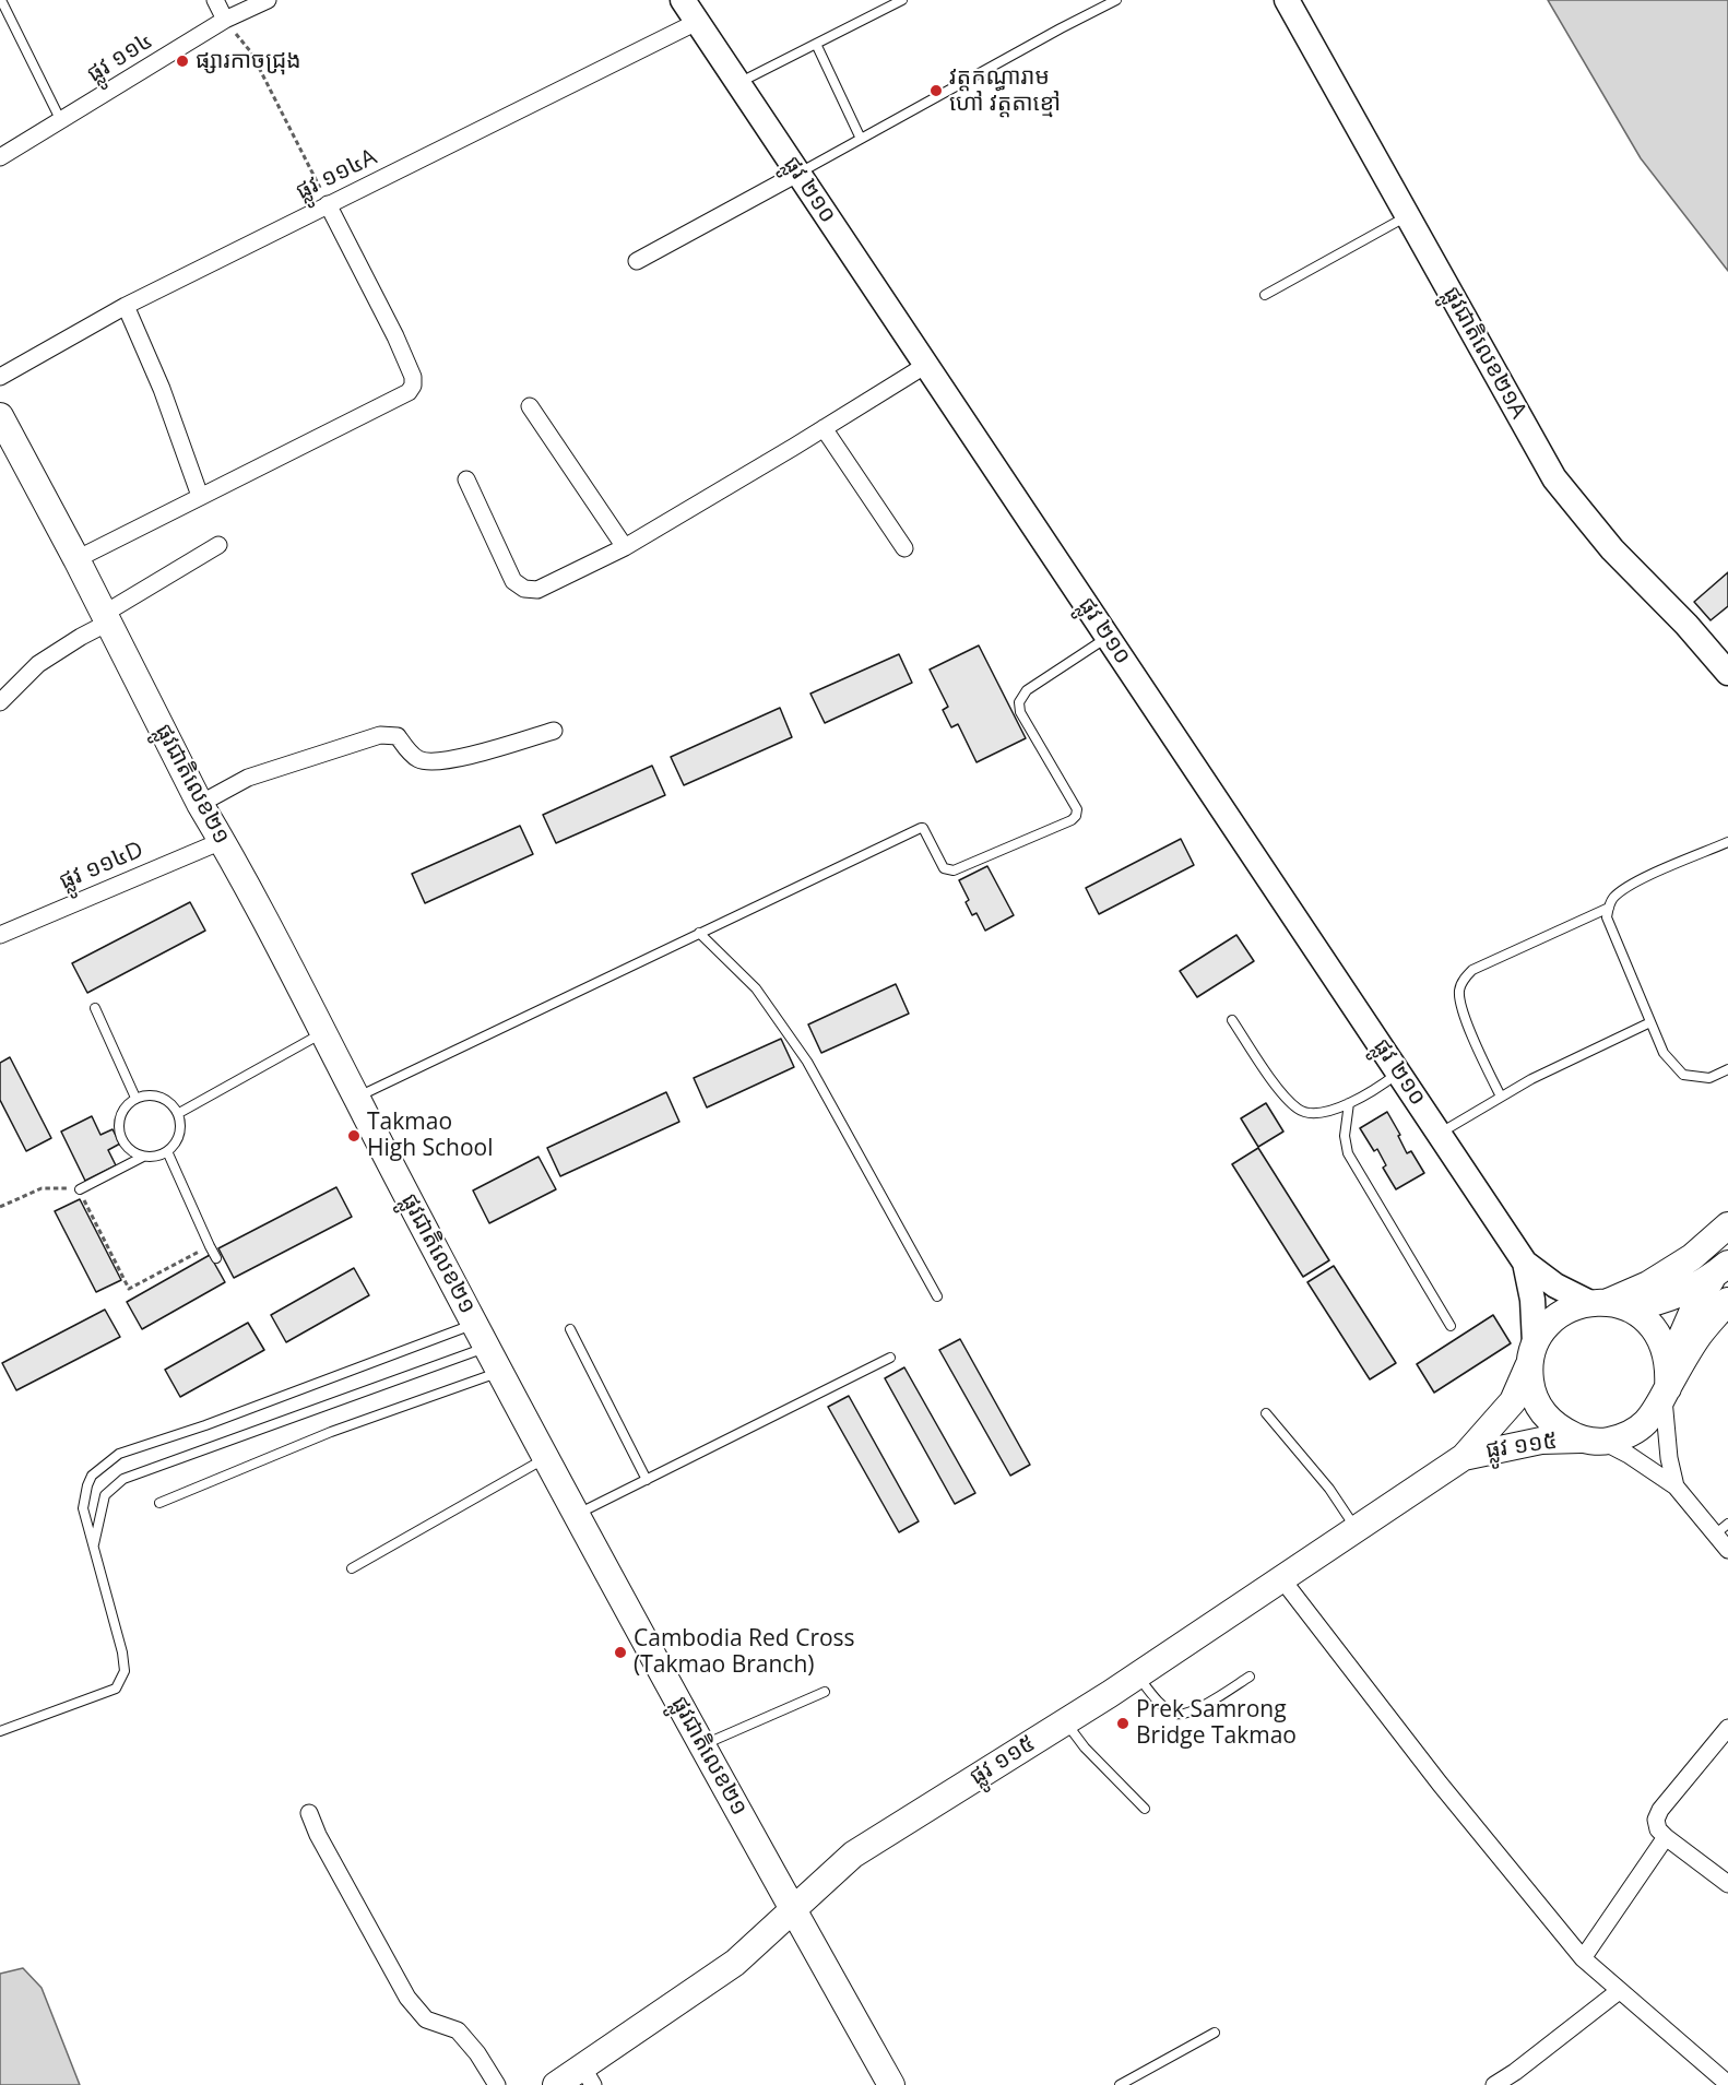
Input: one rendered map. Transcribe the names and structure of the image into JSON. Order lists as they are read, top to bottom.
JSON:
{
  "streets": {
    "main road": ["ផ្លូវជាតិលេខ២១", "ផ្លូវ ១១៥"],
    "street": [
      "ផ្លូវ ១១៤",
      "ផ្លូវ ១១៤A",
      "ផ្លូវ ២១០",
      "ផ្លូវជាតិលេខ២១A",
      "ផ្លូវ ១១៤D"
    ]
  },
  "crossings": [
    ["ផ្លូវ ១១៤A", "ផ្លូវ ២១០"],
    ["ផ្លូវ ២១០", "ផ្លូវ ១១៥"],
    ["ផ្លូវជាតិលេខ២១", "ផ្លូវ ១១៤D"],
    ["ផ្លូវជាតិលេខ២១", "ផ្លូវ ១១៥"]
  ],
  "places": [
    "ផ្សារកាចជ្រុង",
    "វត្តកណ្ធារាម ហៅ វត្តតាខ្មៅ",
    "Takmao High School",
    "Cambodia Red Cross (Takmao Branch)",
    "Prek Samrong Bridge Takmao"
  ]
}
